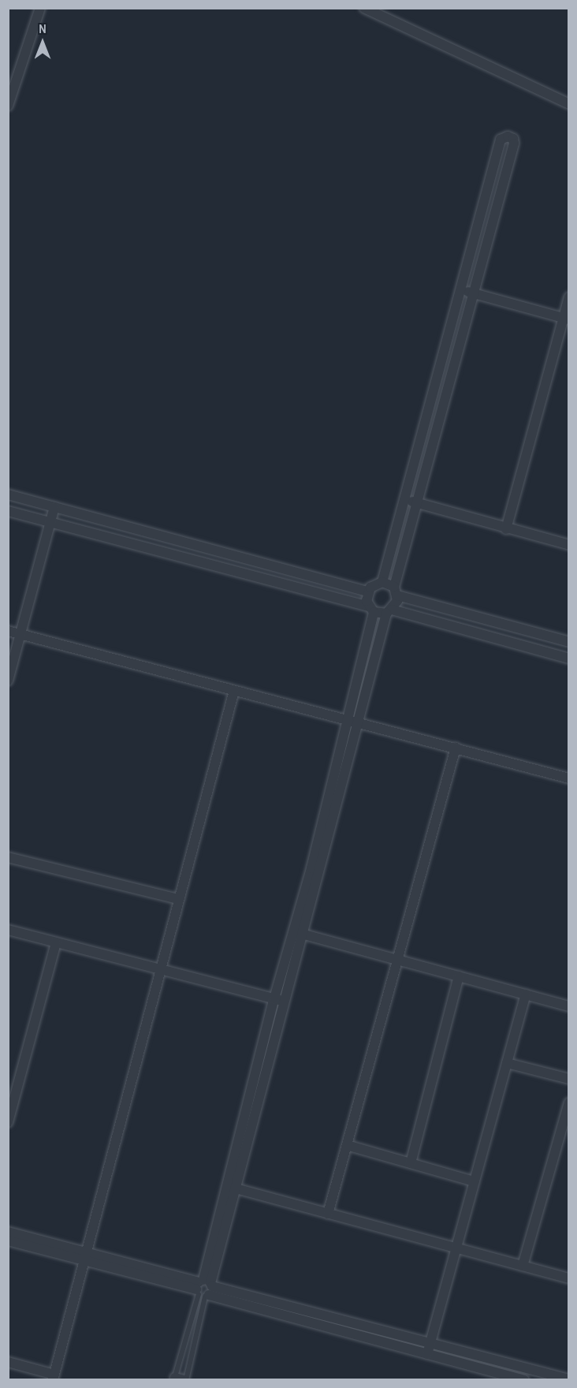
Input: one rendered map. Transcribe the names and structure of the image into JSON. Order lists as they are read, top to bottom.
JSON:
{
  "north": "top"
}
